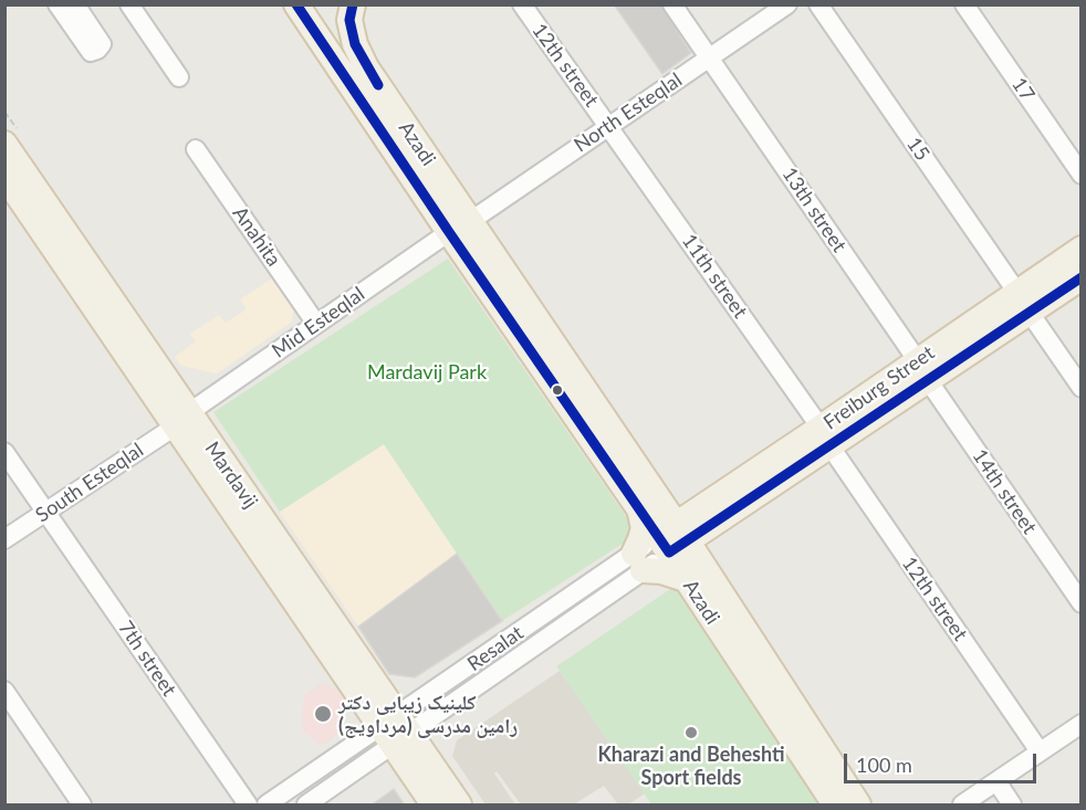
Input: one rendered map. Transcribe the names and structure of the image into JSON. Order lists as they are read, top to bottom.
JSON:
{
  "streets": {
    "main road": ["Azadi", "Freiburg Street", "Mardavij"],
    "street": [
      "12th street",
      "17",
      "North Esteqlal",
      "15",
      "13th street",
      "Anahita",
      "11th street",
      "Mid Esteqlal",
      "South Esteqlal",
      "14th street",
      "Resalat",
      "7th street"
    ]
  },
  "crossings": [
    ["12th street", "North Esteqlal"],
    ["12th street", "11th street"],
    ["12th street", "Freiburg Street"],
    ["North Esteqlal", "Azadi"],
    ["North Esteqlal", "13th street"],
    ["North Esteqlal", "11th street"],
    ["North Esteqlal", "Mid Esteqlal"],
    ["Azadi", "Mid Esteqlal"],
    ["Azadi", "Freiburg Street"],
    ["Azadi", "Resalat"],
    ["15", "Freiburg Street"],
    ["13th street", "Freiburg Street"],
    ["13th street", "14th street"],
    ["Anahita", "Mid Esteqlal"],
    ["11th street", "Freiburg Street"],
    ["Mid Esteqlal", "Mardavij"],
    ["Mid Esteqlal", "South Esteqlal"],
    ["Freiburg Street", "14th street"],
    ["Freiburg Street", "Resalat"],
    ["Mardavij", "South Esteqlal"],
    ["Mardavij", "Resalat"],
    ["South Esteqlal", "7th street"]
  ],
  "parks": ["Mardavij Park"],
  "places": ["کلینیک زیبایی دکتر رامین مدرسی (مرداویج)", "Kharazi and Beheshti Sport fields"],
  "scale_bar": "100 m"
}
